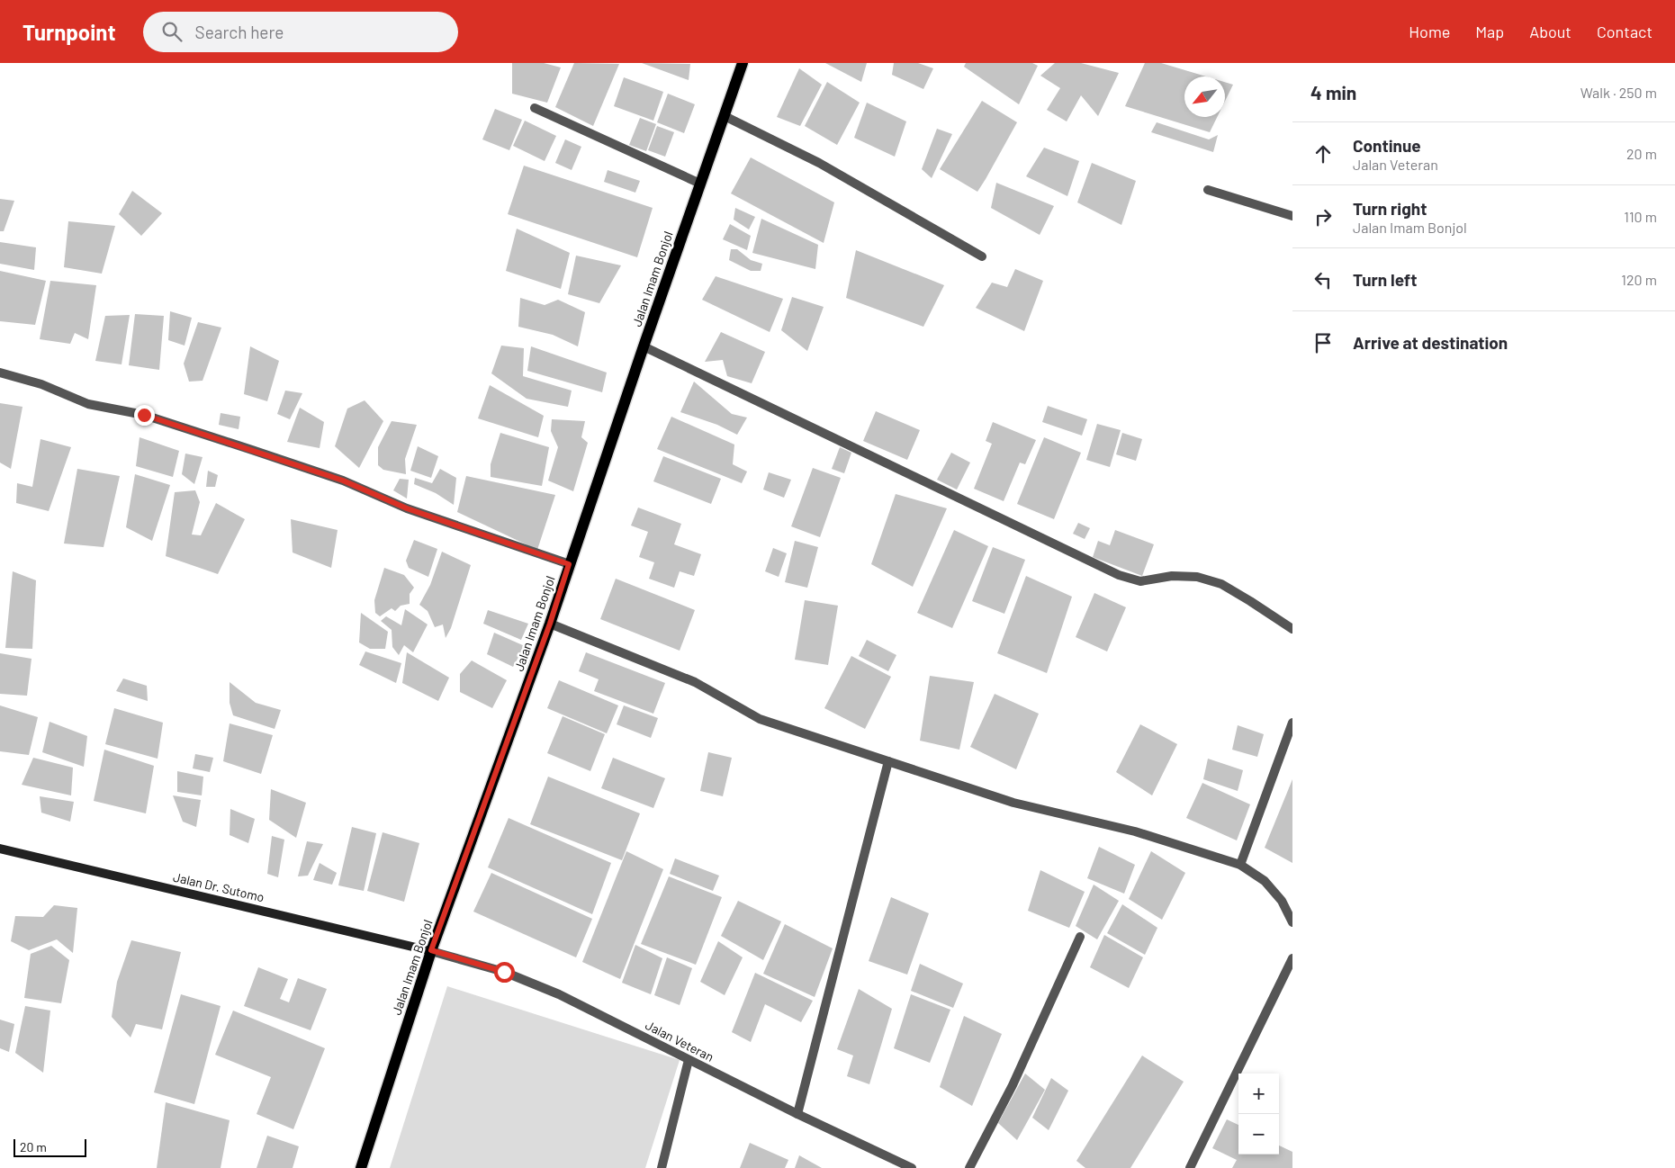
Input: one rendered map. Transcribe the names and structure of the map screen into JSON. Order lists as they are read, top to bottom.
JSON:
{
  "streets": {
    "main road": ["Jalan Imam Bonjol"],
    "street": ["Jalan Dr. Sutomo", "Jalan Veteran"]
  },
  "crossings": [
    ["Jalan Imam Bonjol", "Jalan Dr. Sutomo"],
    ["Jalan Imam Bonjol", "Jalan Veteran"],
    ["Jalan Dr. Sutomo", "Jalan Veteran"]
  ],
  "scale_bar": "20 m",
  "north": "bottom left",
  "page": {
    "header": "Turnpoint",
    "search": "Search here",
    "nav": [
      "Home",
      "Map",
      "About",
      "Contact"
    ],
    "heading": ["4 min", "Walk · 250 m"],
    "list": [
      ["Continue", "Jalan Veteran", "20 m"],
      ["Turn right", "Jalan Imam Bonjol", "110 m"],
      ["Turn left", "120 m"],
      "Arrive at destination"
    ],
    "map_buttons": ["+", "−"],
    "scale": "20 m"
  }
}
